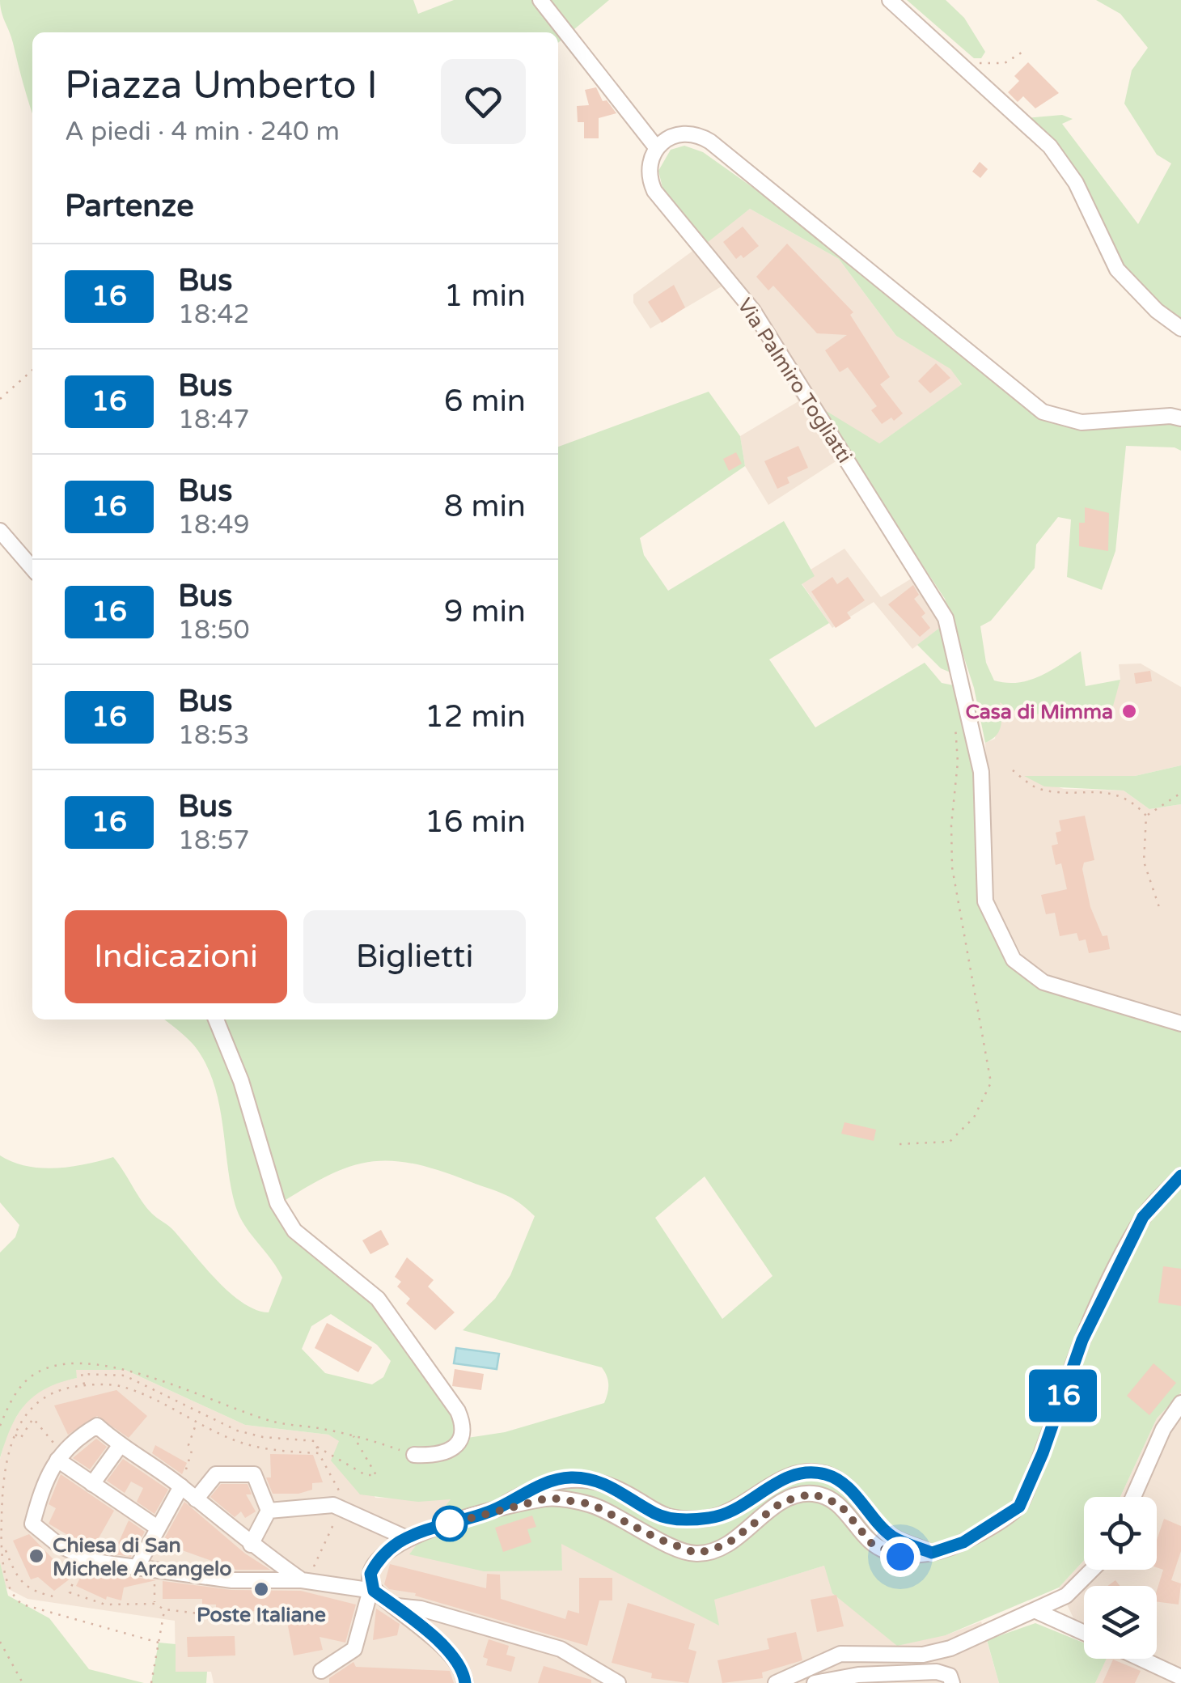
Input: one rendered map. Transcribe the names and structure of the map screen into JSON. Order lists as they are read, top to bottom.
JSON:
{
  "streets": {
    "street": ["Via Palmiro Togliatti"]
  },
  "places": ["Casa di Mimma", "Chiesa di San Michele Arcangelo", "Poste Italiane"],
  "lines": ["bus line 16"],
  "page": {
    "on_map": "16",
    "heading": [
      ["Piazza Umberto I", "A piedi · 4 min · 240 m"],
      "Partenze"
    ],
    "list": [
      {
        "mark": "16",
        "name": "Bus",
        "note": "18:42",
        "value": "1 min"
      },
      {
        "mark": "16",
        "name": "Bus",
        "note": "18:47",
        "value": "6 min"
      },
      {
        "mark": "16",
        "name": "Bus",
        "note": "18:49",
        "value": "8 min"
      },
      {
        "mark": "16",
        "name": "Bus",
        "note": "18:50",
        "value": "9 min"
      },
      {
        "mark": "16",
        "name": "Bus",
        "note": "18:53",
        "value": "12 min"
      },
      {
        "mark": "16",
        "name": "Bus",
        "note": "18:57",
        "value": "16 min"
      }
    ],
    "buttons": ["Indicazioni", "Biglietti"]
  }
}
